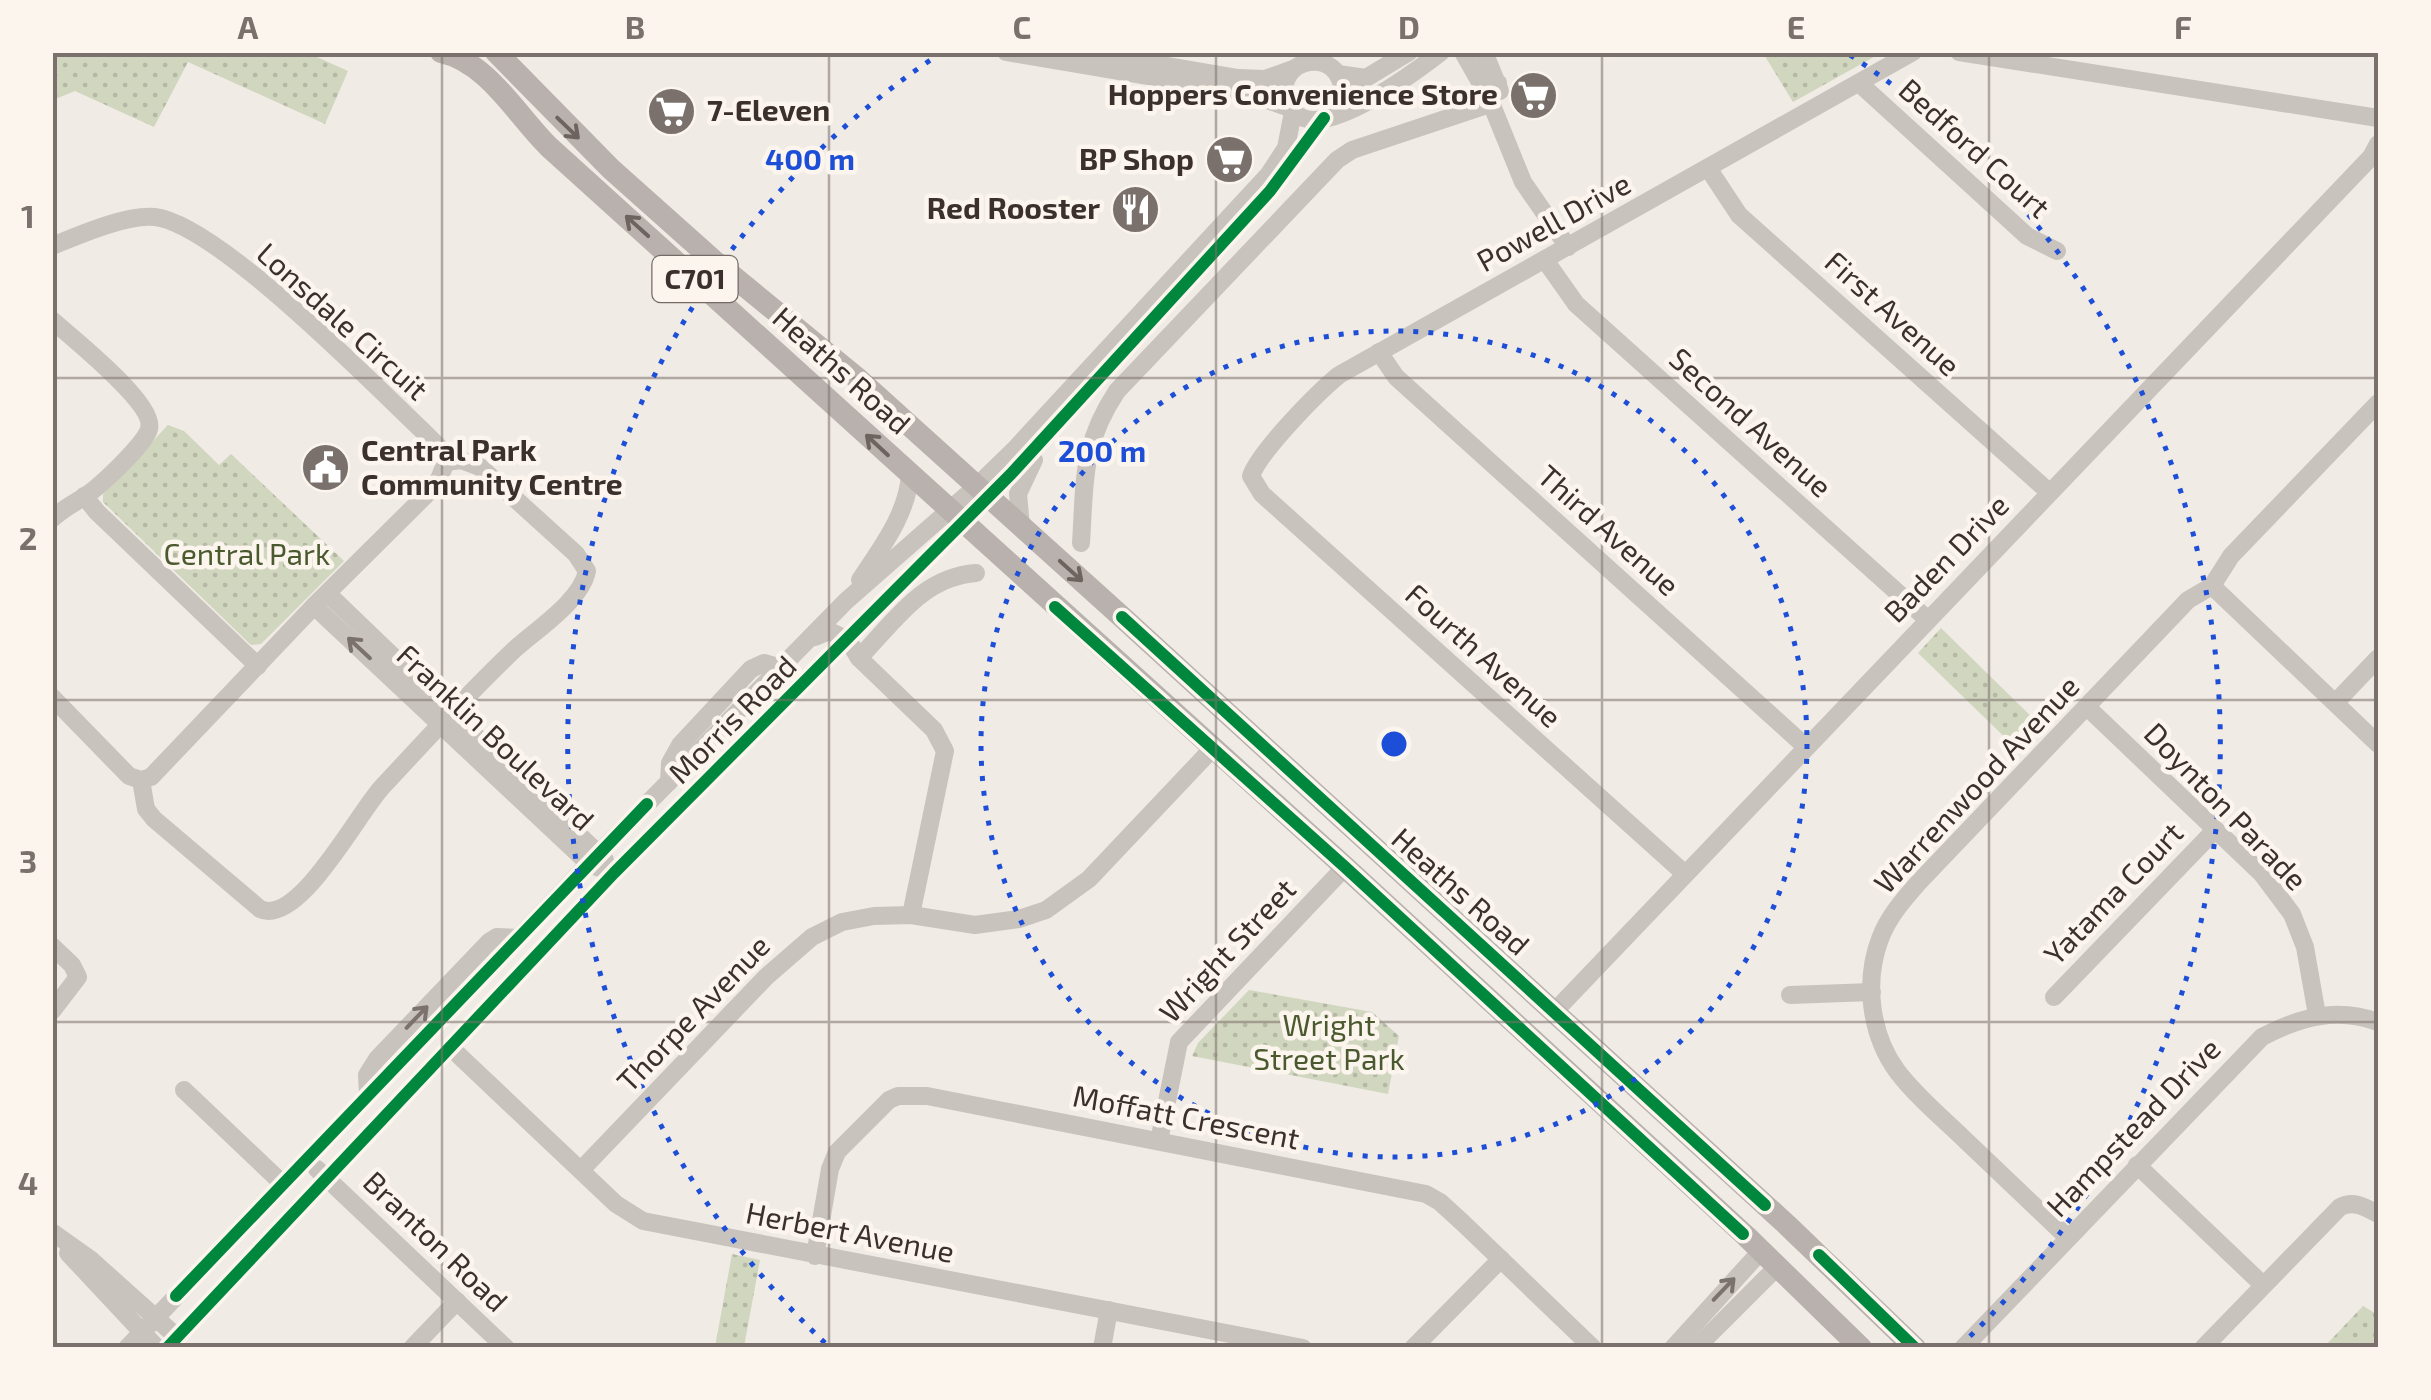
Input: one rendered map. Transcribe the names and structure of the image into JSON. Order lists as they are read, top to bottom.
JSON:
{
  "streets": {
    "main road": ["C701", "Heaths Road"],
    "street": [
      "Bedford Court",
      "Powell Drive",
      "First Avenue",
      "Lonsdale Circuit",
      "Second Avenue",
      "Third Avenue",
      "Baden Drive",
      "Fourth Avenue",
      "Morris Road",
      "Franklin Boulevard",
      "Warrenwood Avenue",
      "Doynton Parade",
      "Yatama Court",
      "Wright Street",
      "Thorpe Avenue",
      "Moffatt Crescent",
      "Hampstead Drive",
      "Herbert Avenue",
      "Branton Road"
    ]
  },
  "crossings": [
    ["Bedford Court", "Powell Drive"],
    ["Powell Drive", "First Avenue"],
    ["Powell Drive", "Second Avenue"],
    ["Powell Drive", "Third Avenue"],
    ["Powell Drive", "Fourth Avenue"],
    ["First Avenue", "Baden Drive"],
    ["Heaths Road", "Baden Drive"],
    ["Heaths Road", "Morris Road"],
    ["Heaths Road", "Wright Street"],
    ["Heaths Road", "Thorpe Avenue"],
    ["Second Avenue", "Baden Drive"],
    ["Third Avenue", "Baden Drive"],
    ["Baden Drive", "Fourth Avenue"],
    ["Morris Road", "Franklin Boulevard"],
    ["Morris Road", "Herbert Avenue"],
    ["Morris Road", "Branton Road"],
    ["Warrenwood Avenue", "Doynton Parade"],
    ["Warrenwood Avenue", "Hampstead Drive"],
    ["Doynton Parade", "Yatama Court"],
    ["Doynton Parade", "Hampstead Drive"],
    ["Wright Street", "Moffatt Crescent"],
    ["Thorpe Avenue", "Herbert Avenue"],
    ["Moffatt Crescent", "Herbert Avenue"]
  ],
  "parks": ["Central Park", "Wright Street Park"],
  "places": {
    "supermarket": ["Hoppers Convenience Store", "7-Eleven", "BP Shop"],
    "restaurant": ["Red Rooster"],
    "public building": ["Central Park Community Centre"]
  },
  "grid": {
    "columns": [
      "A",
      "B",
      "C",
      "D",
      "E",
      "F"
    ],
    "rows": [
      "1",
      "2",
      "3",
      "4"
    ]
  },
  "rings": ["400 m", "200 m"]
}
